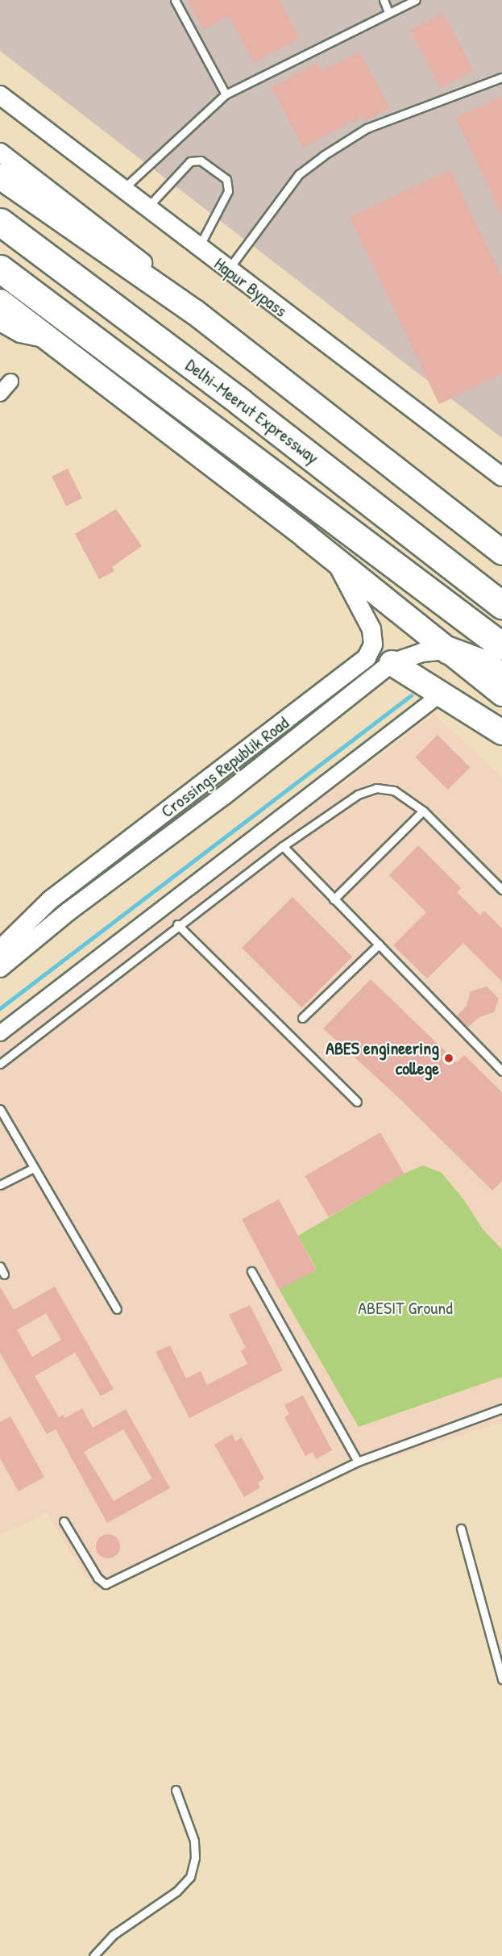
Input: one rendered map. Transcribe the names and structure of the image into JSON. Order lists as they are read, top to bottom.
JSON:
{
  "streets": {
    "highway": ["Delhi-Meerut Expressway"],
    "street": ["Hapur Bypass", "Crossings Republik Road"]
  },
  "parks": ["ABESIT Ground"],
  "places": ["ABES engineering college"]
}
